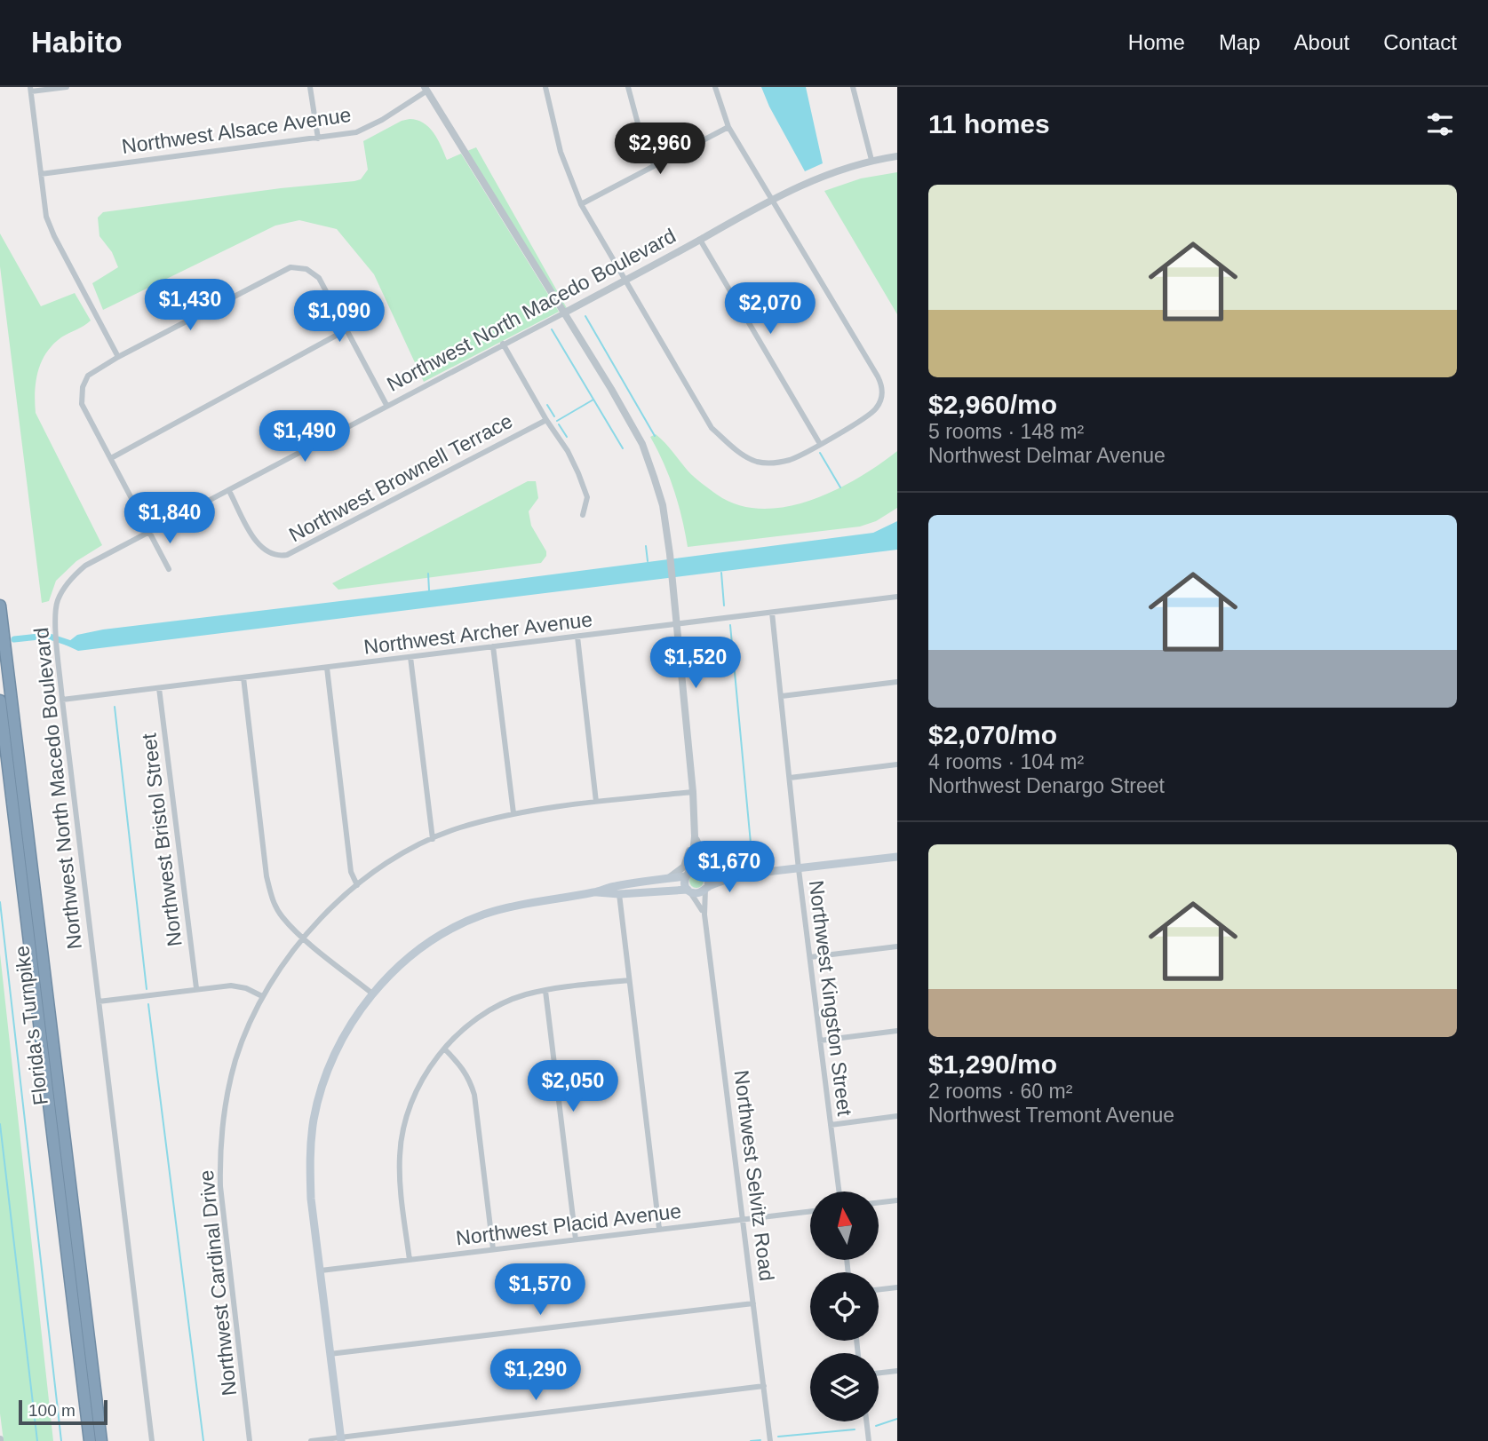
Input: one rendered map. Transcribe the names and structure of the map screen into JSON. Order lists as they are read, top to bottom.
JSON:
{
  "streets": {
    "highway": ["Florida's Turnpike"],
    "street": [
      "Northwest Alsace Avenue",
      "Northwest North Macedo Boulevard",
      "Northwest Brownell Terrace",
      "Northwest Archer Avenue",
      "Northwest Bristol Street",
      "Northwest Kingston Street",
      "Northwest Selvitz Road",
      "Northwest Placid Avenue",
      "Northwest Cardinal Drive"
    ]
  },
  "crossings": [
    ["Northwest North Macedo Boulevard", "Northwest Brownell Terrace"],
    ["Northwest North Macedo Boulevard", "Northwest Archer Avenue"],
    ["Northwest Archer Avenue", "Northwest Bristol Street"],
    ["Northwest Archer Avenue", "Northwest Kingston Street"],
    ["Northwest Selvitz Road", "Northwest Placid Avenue"]
  ],
  "scale_bar": "100 m",
  "north": "top",
  "page": {
    "header": "Habito",
    "nav": [
      "Home",
      "Map",
      "About",
      "Contact"
    ],
    "heading": "11 homes",
    "price": [
      "$2,960",
      "$1,430",
      "$2,070",
      "$1,090",
      "$1,490",
      "$1,840",
      "$1,520",
      "$1,670",
      "$2,050",
      "$1,570",
      "$1,290"
    ],
    "list": [
      {
        "name": "$2,960/mo",
        "note": "5 rooms · 148 m² · Northwest Delmar Avenue"
      },
      {
        "name": "$2,070/mo",
        "note": "4 rooms · 104 m² · Northwest Denargo Street"
      },
      {
        "name": "$1,290/mo",
        "note": "2 rooms · 60 m² · Northwest Tremont Avenue"
      }
    ],
    "scale": "100 m"
  }
}
